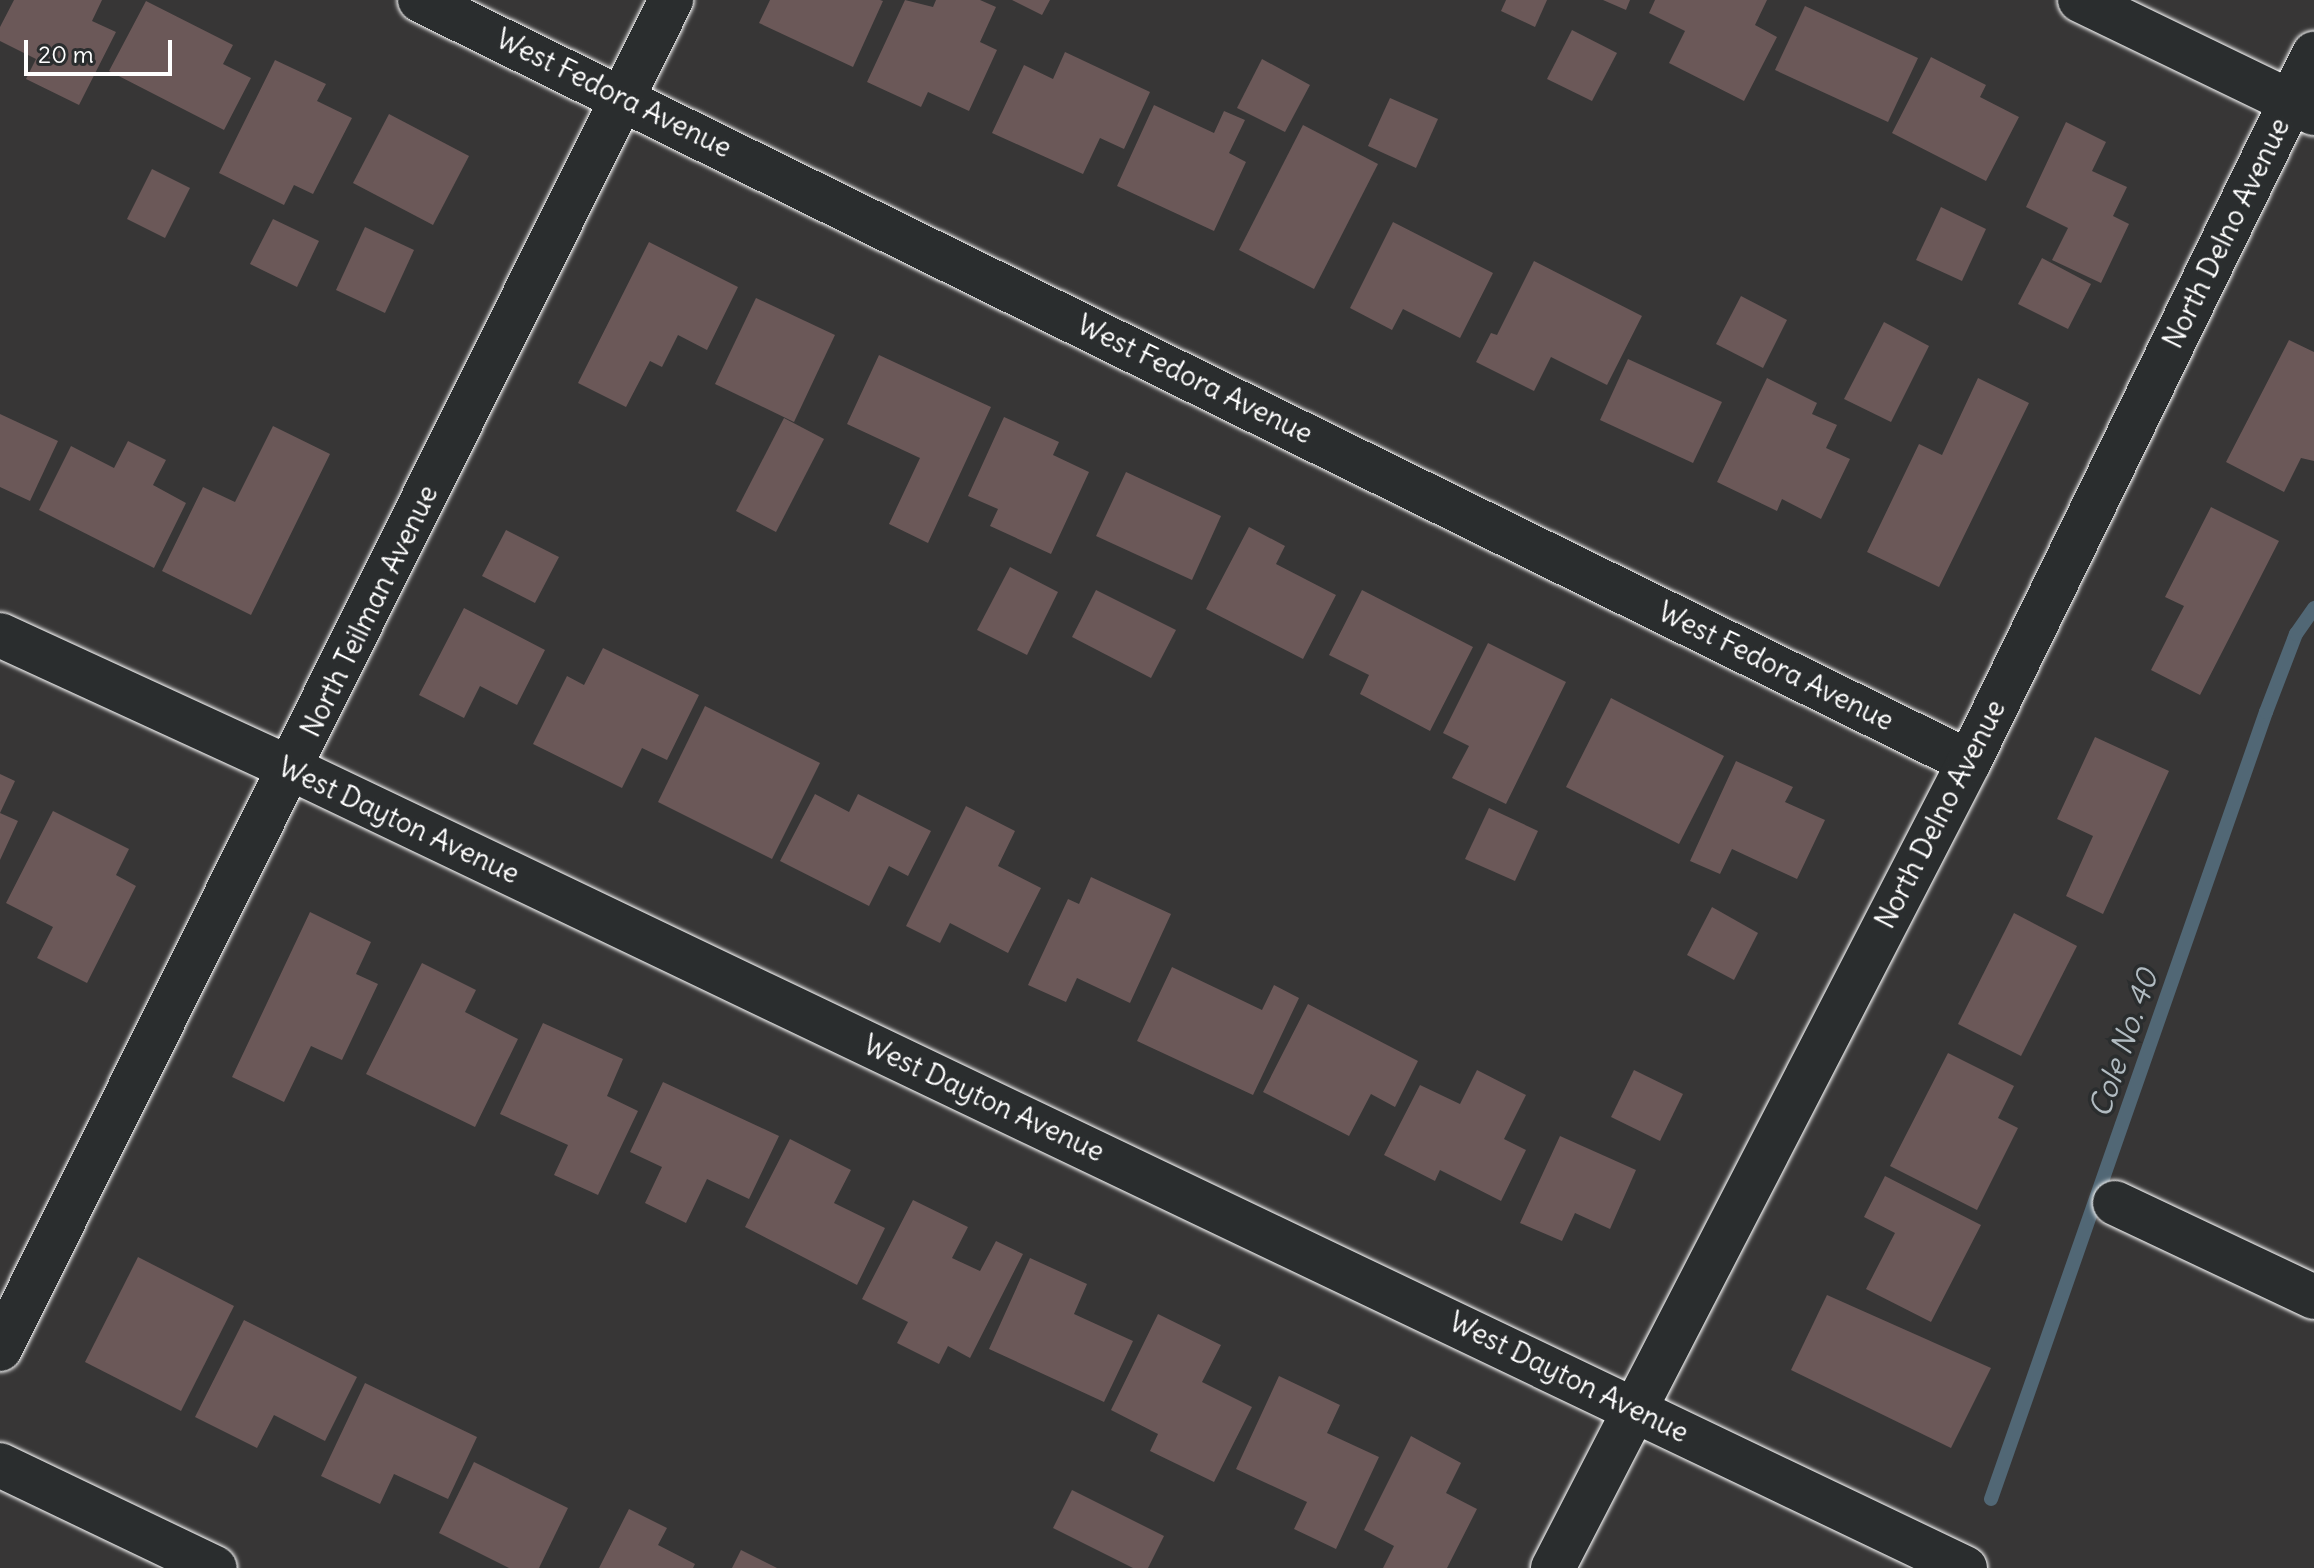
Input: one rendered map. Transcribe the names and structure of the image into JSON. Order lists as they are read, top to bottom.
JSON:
{
  "streets": {
    "street": [
      "West Fedora Avenue",
      "North Delno Avenue",
      "North Teilman Avenue",
      "West Dayton Avenue"
    ]
  },
  "crossings": [
    ["West Fedora Avenue", "North Delno Avenue"],
    ["West Fedora Avenue", "North Teilman Avenue"],
    ["North Delno Avenue", "West Dayton Avenue"],
    ["North Teilman Avenue", "West Dayton Avenue"]
  ],
  "water": ["Cole No. 40"],
  "scale_bar": "20 m"
}
